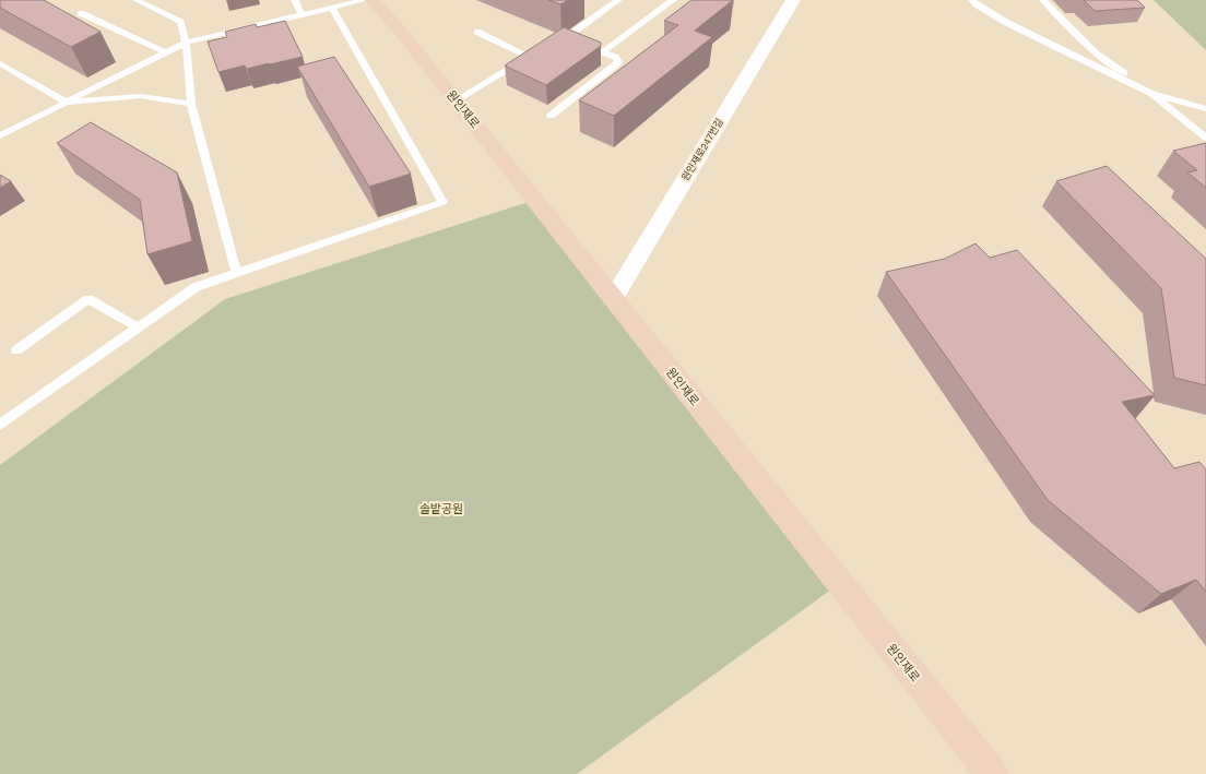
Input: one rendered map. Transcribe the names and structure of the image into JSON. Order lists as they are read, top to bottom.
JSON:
{
  "streets": {
    "main road": ["원인재로"],
    "street": ["원인재로247번길"]
  },
  "crossings": [
    ["원인재로", "원인재로247번길"]
  ],
  "parks": ["솔밭공원"]
}
